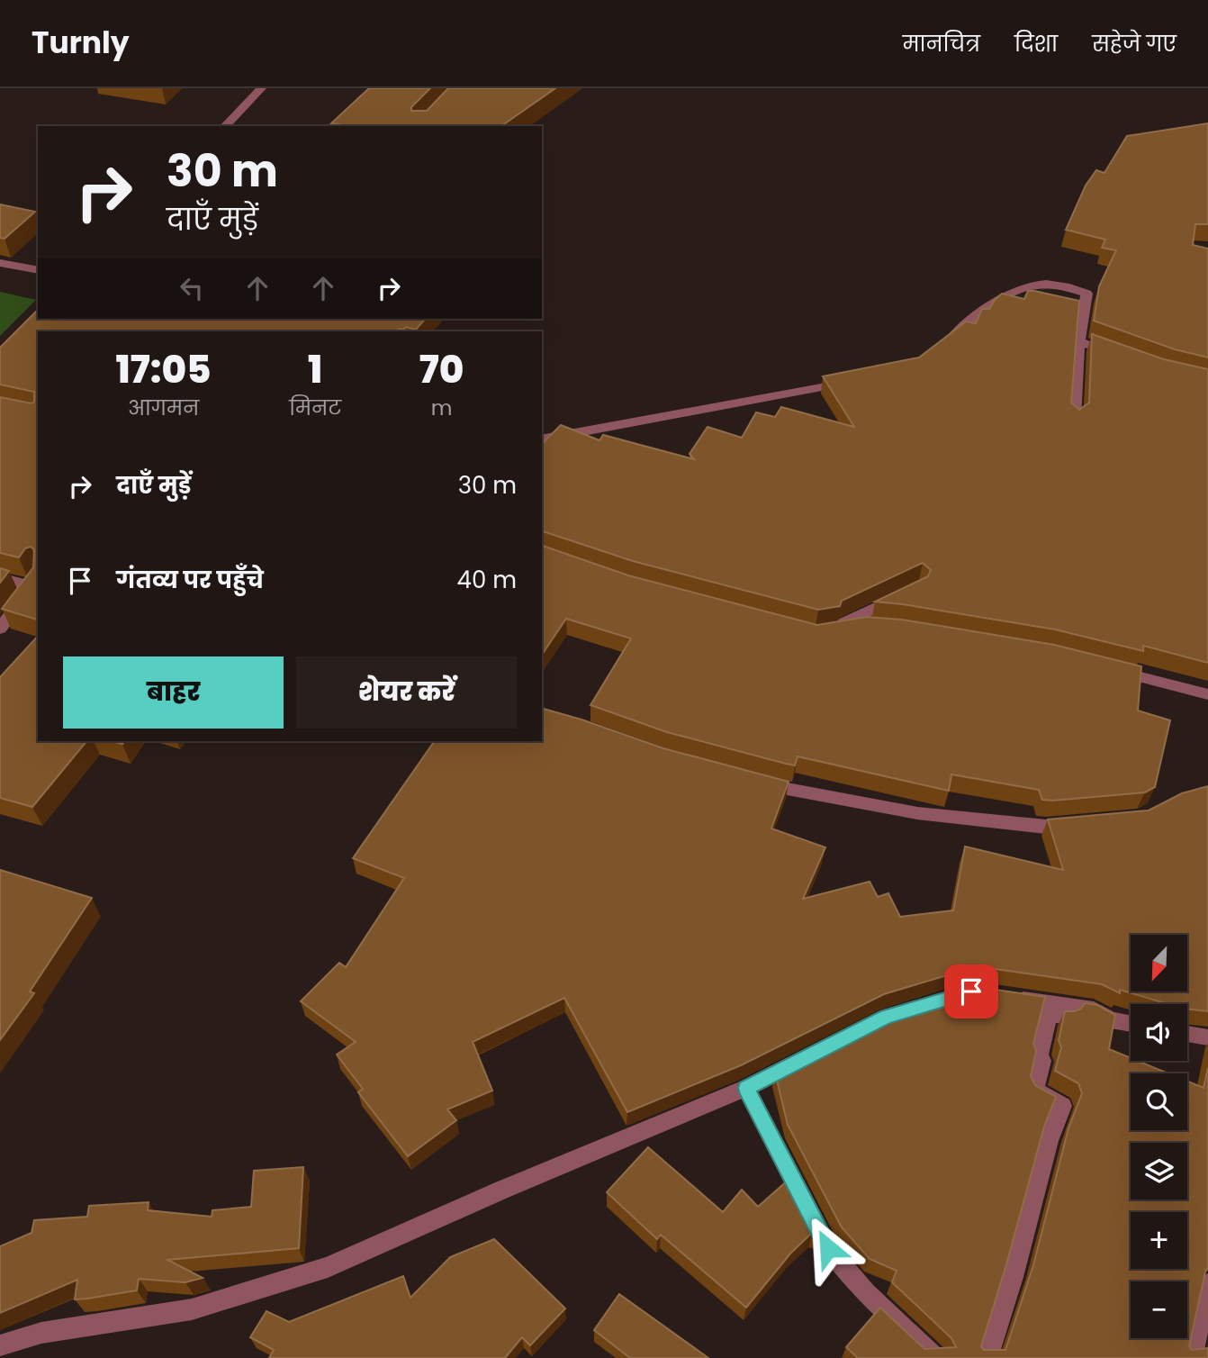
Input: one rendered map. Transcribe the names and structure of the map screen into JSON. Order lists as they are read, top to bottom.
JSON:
{
  "north": "bottom left",
  "page": {
    "header": "Turnly",
    "nav": ["मानचित्र", "दिशा", "सहेजे गए"],
    "turn": ["30 m", "दाएँ मुड़ें"],
    "eta": [
      "17:05",
      "आगमन",
      "1",
      "मिनट",
      "70",
      "m"
    ],
    "list": [
      {
        "name": "दाएँ मुड़ें",
        "value": "30 m"
      },
      {
        "name": "गंतव्य पर पहुँचे",
        "value": "40 m"
      }
    ],
    "buttons": ["बाहर", "शेयर करें"],
    "map_buttons": ["+", "−"]
  }
}
